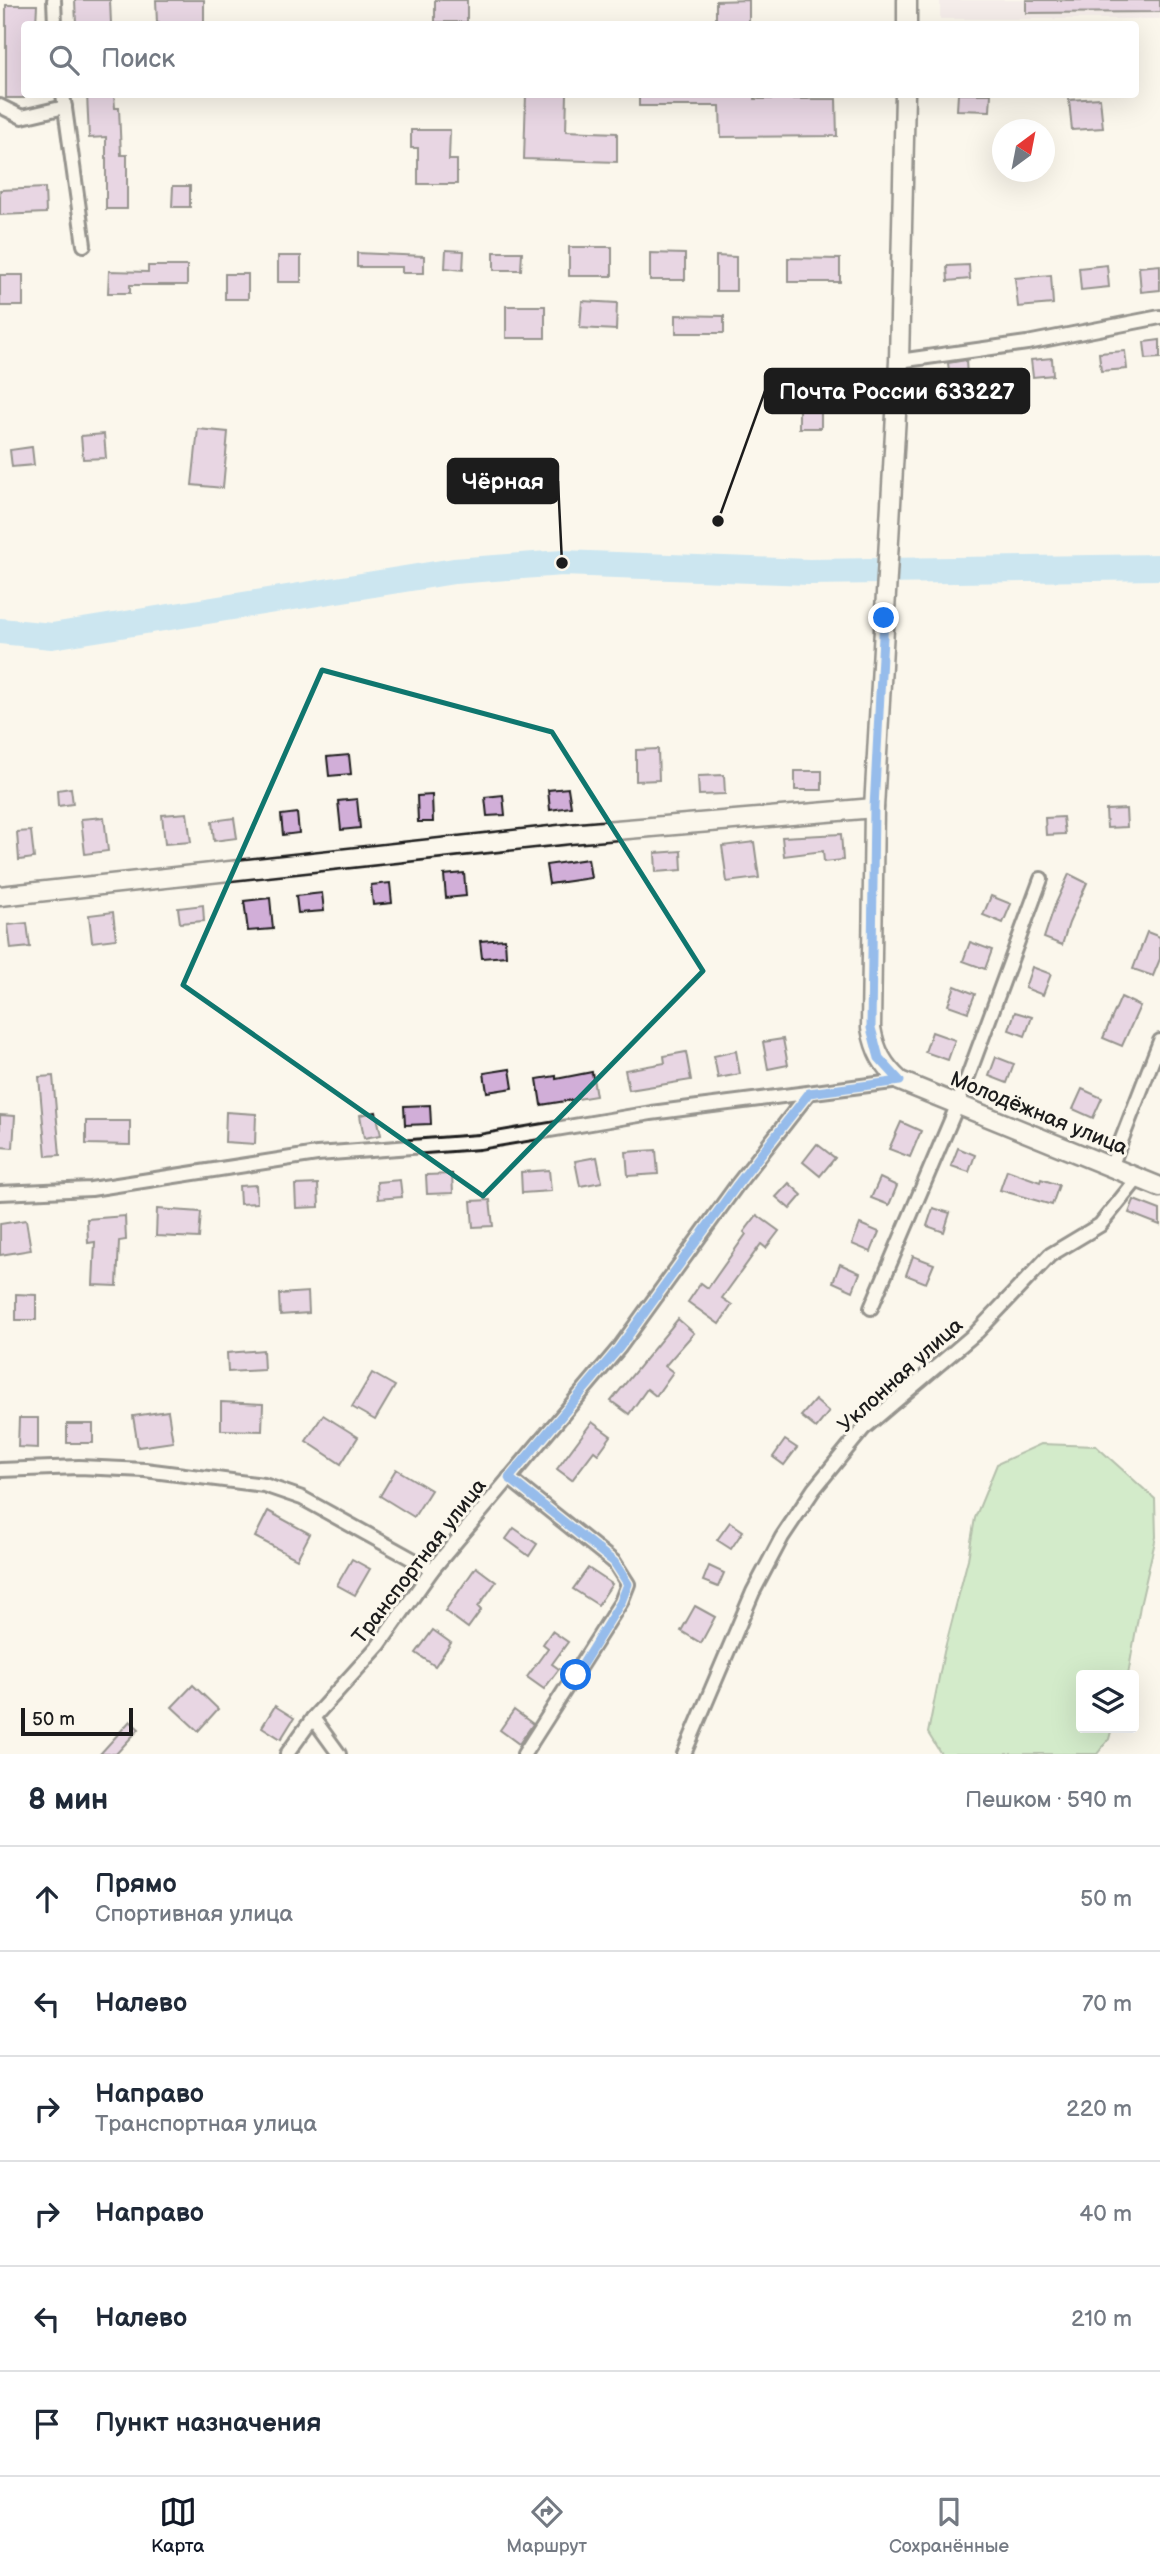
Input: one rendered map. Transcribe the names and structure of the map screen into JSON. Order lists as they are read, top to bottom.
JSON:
{
  "streets": {
    "street": ["Молодёжная улица", "Уклонная улица", "Транспортная улица"]
  },
  "crossings": [
    ["Молодёжная улица", "Уклонная улица"]
  ],
  "places": ["Почта России 633227", "Чёрная"],
  "scale_bar": "50 m",
  "north": "top right",
  "page": {
    "search": "Поиск",
    "scale": "50 m",
    "heading": ["8 мин", "Пешком · 590 m"],
    "list": [
      ["Прямо", "Спортивная улица", "50 m"],
      ["Налево", "70 m"],
      ["Направо", "Транспортная улица", "220 m"],
      ["Направо", "40 m"],
      ["Налево", "210 m"],
      "Пункт назначения"
    ],
    "nav": ["Карта", "Маршрут", "Сохранённые"]
  }
}
